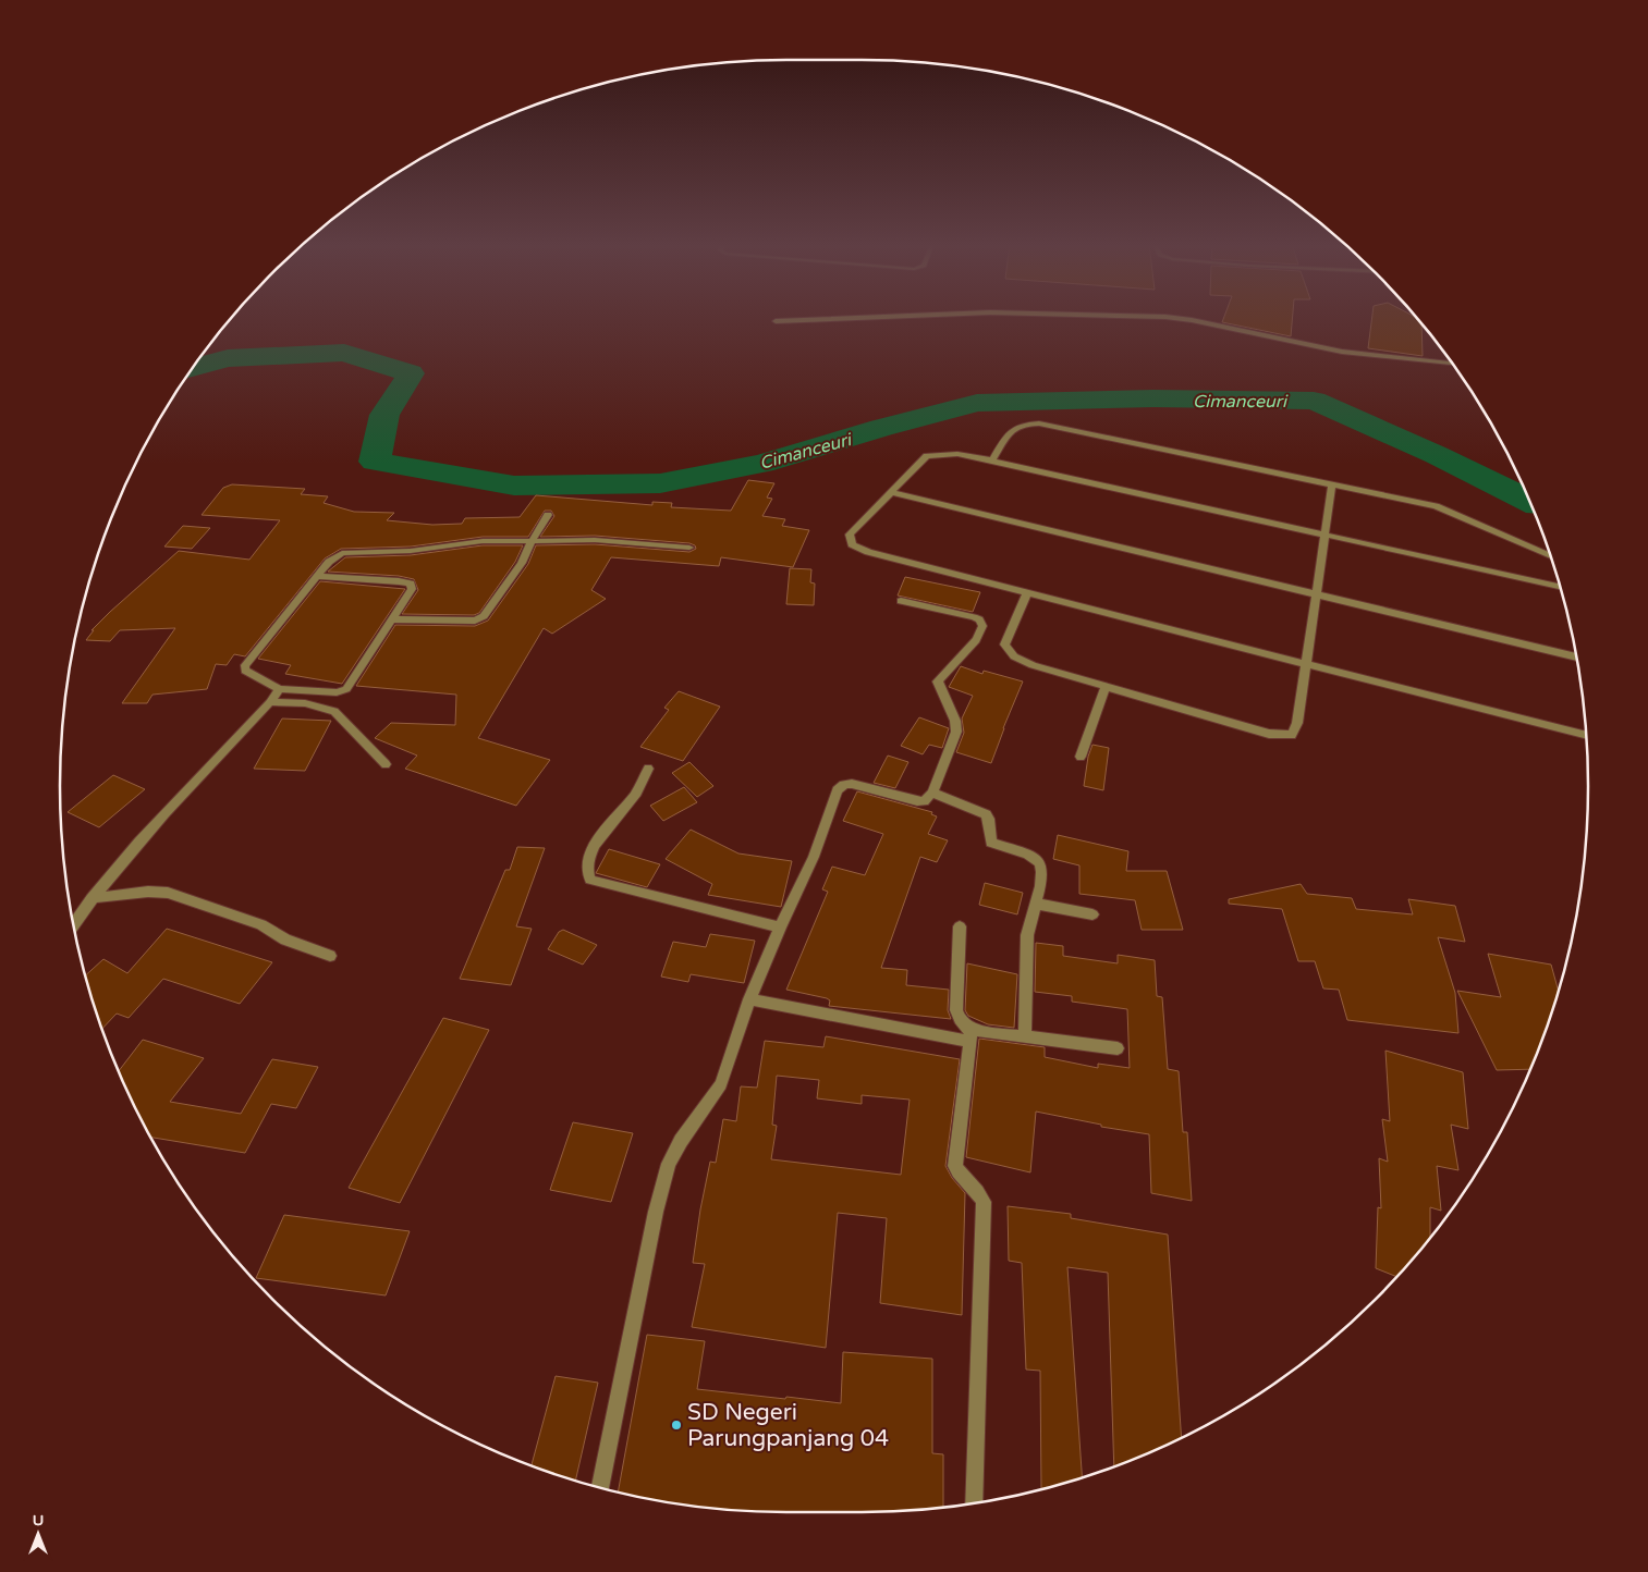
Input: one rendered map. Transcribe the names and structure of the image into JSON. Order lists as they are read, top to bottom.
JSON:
{
  "water": ["Cimanceuri"],
  "places": ["SD Negeri Parungpanjang 04"],
  "north": "top"
}
